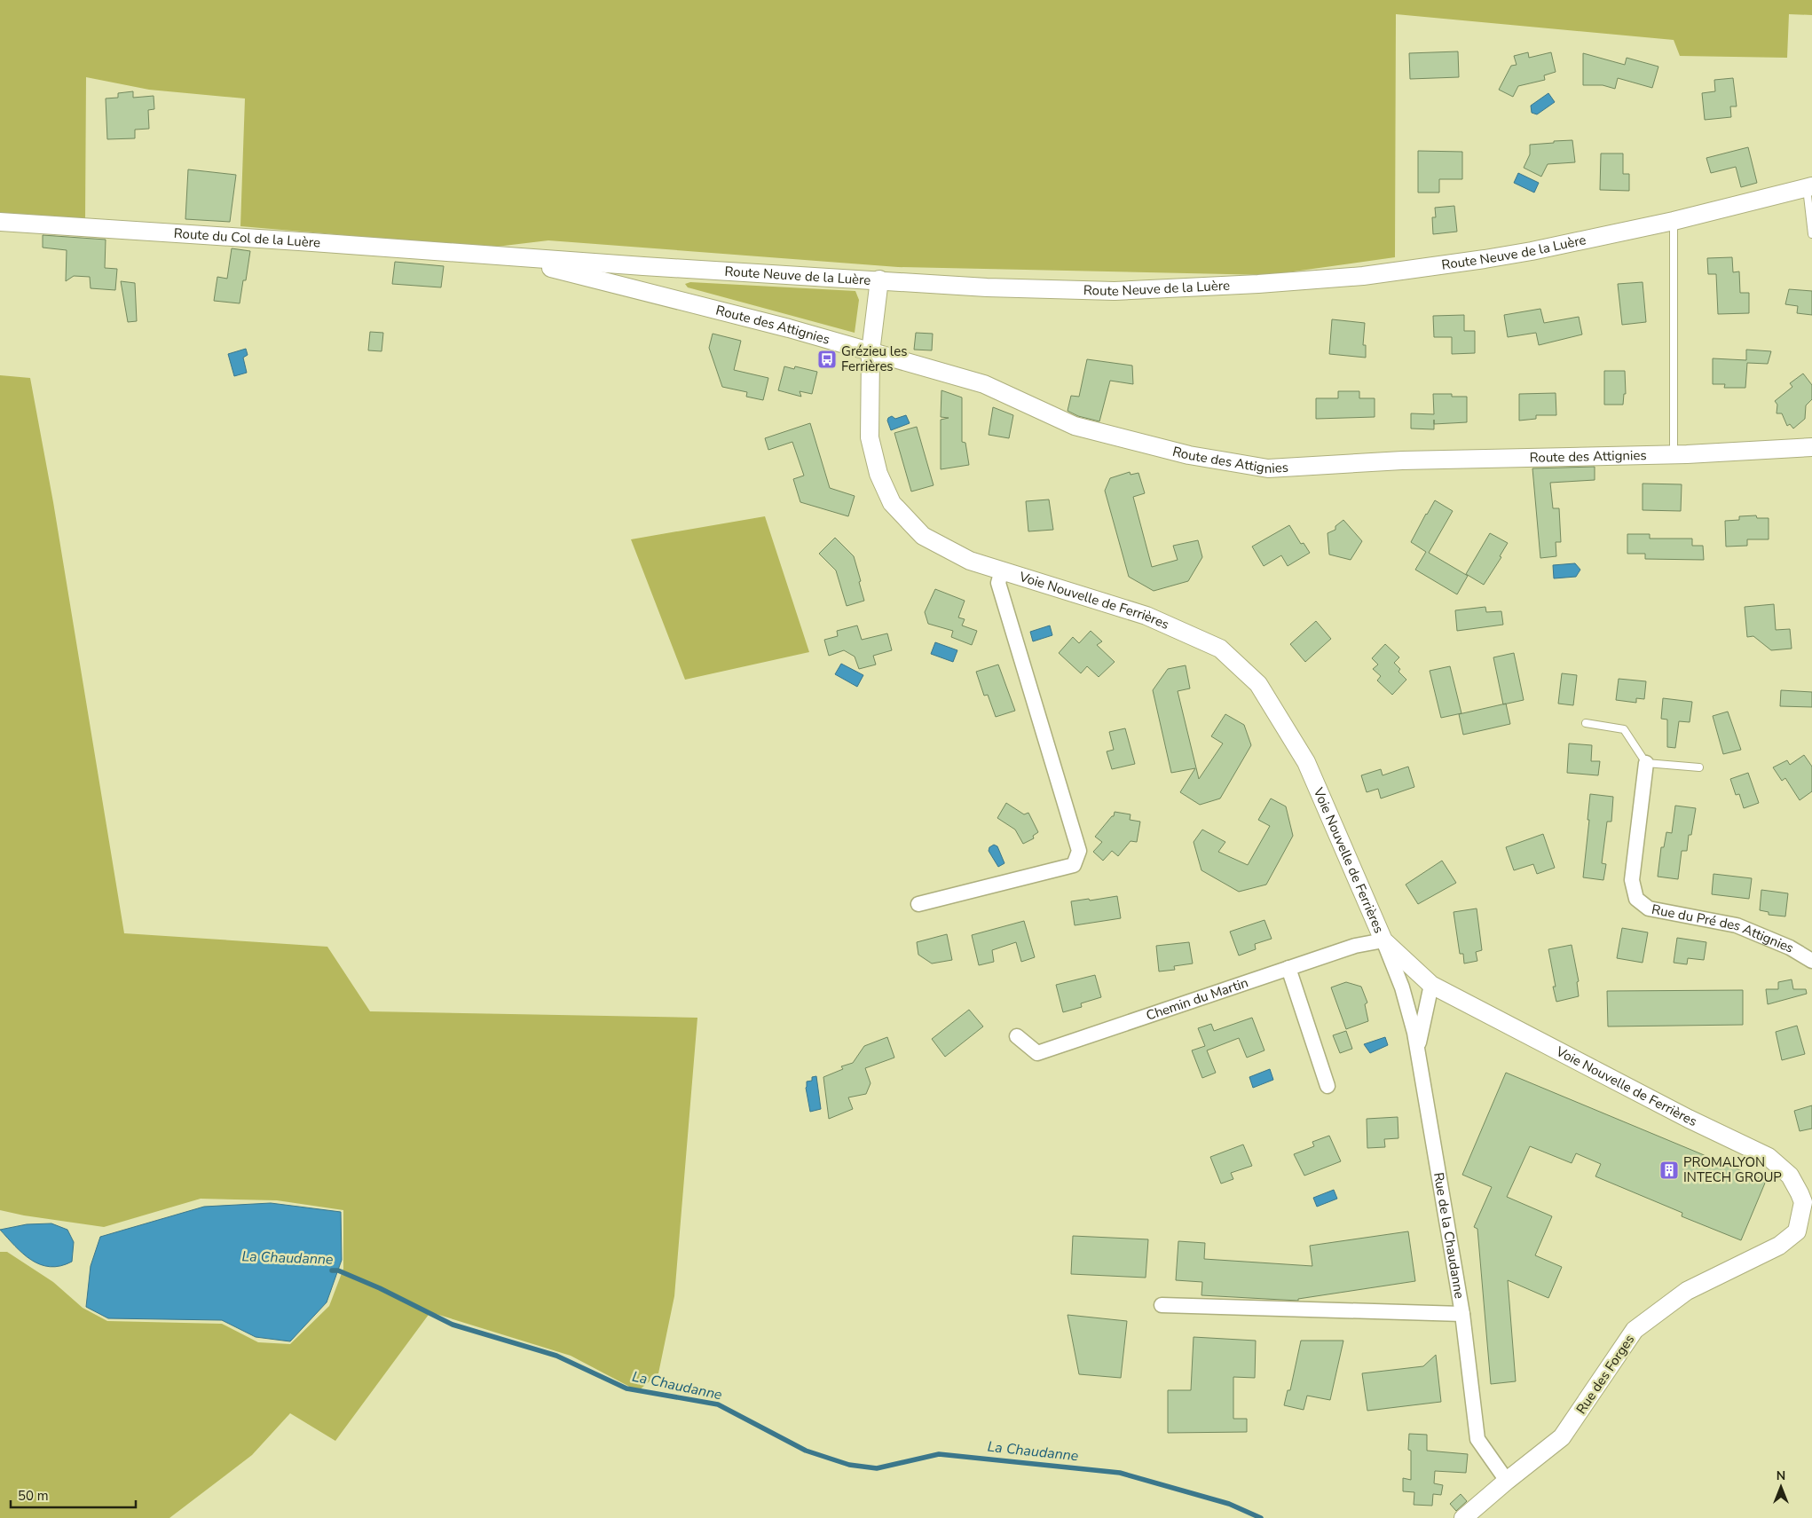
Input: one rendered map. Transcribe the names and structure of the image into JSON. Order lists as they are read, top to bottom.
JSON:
{
  "streets": {
    "street": [
      "Route du Col de la Luère",
      "Route Neuve de la Luère",
      "Route des Attignies",
      "Voie Nouvelle de Ferrières",
      "Rue du Pré des Attignies",
      "Chemin du Martin",
      "Rue de la Chaudanne",
      "Rue des Forges"
    ]
  },
  "crossings": [
    ["Route du Col de la Luère", "Route Neuve de la Luère"],
    ["Route du Col de la Luère", "Route des Attignies"],
    ["Route Neuve de la Luère", "Route des Attignies"],
    ["Route Neuve de la Luère", "Voie Nouvelle de Ferrières"],
    ["Route des Attignies", "Voie Nouvelle de Ferrières"],
    ["Voie Nouvelle de Ferrières", "Chemin du Martin"],
    ["Voie Nouvelle de Ferrières", "Rue de la Chaudanne"],
    ["Voie Nouvelle de Ferrières", "Rue des Forges"],
    ["Rue de la Chaudanne", "Rue des Forges"]
  ],
  "water": ["La Chaudanne"],
  "places": {
    "bus stop": ["Grézieu les Ferrières"],
    "building": ["PROMALYON INTECH GROUP"]
  },
  "scale_bar": "50 m",
  "north": "top"
}
